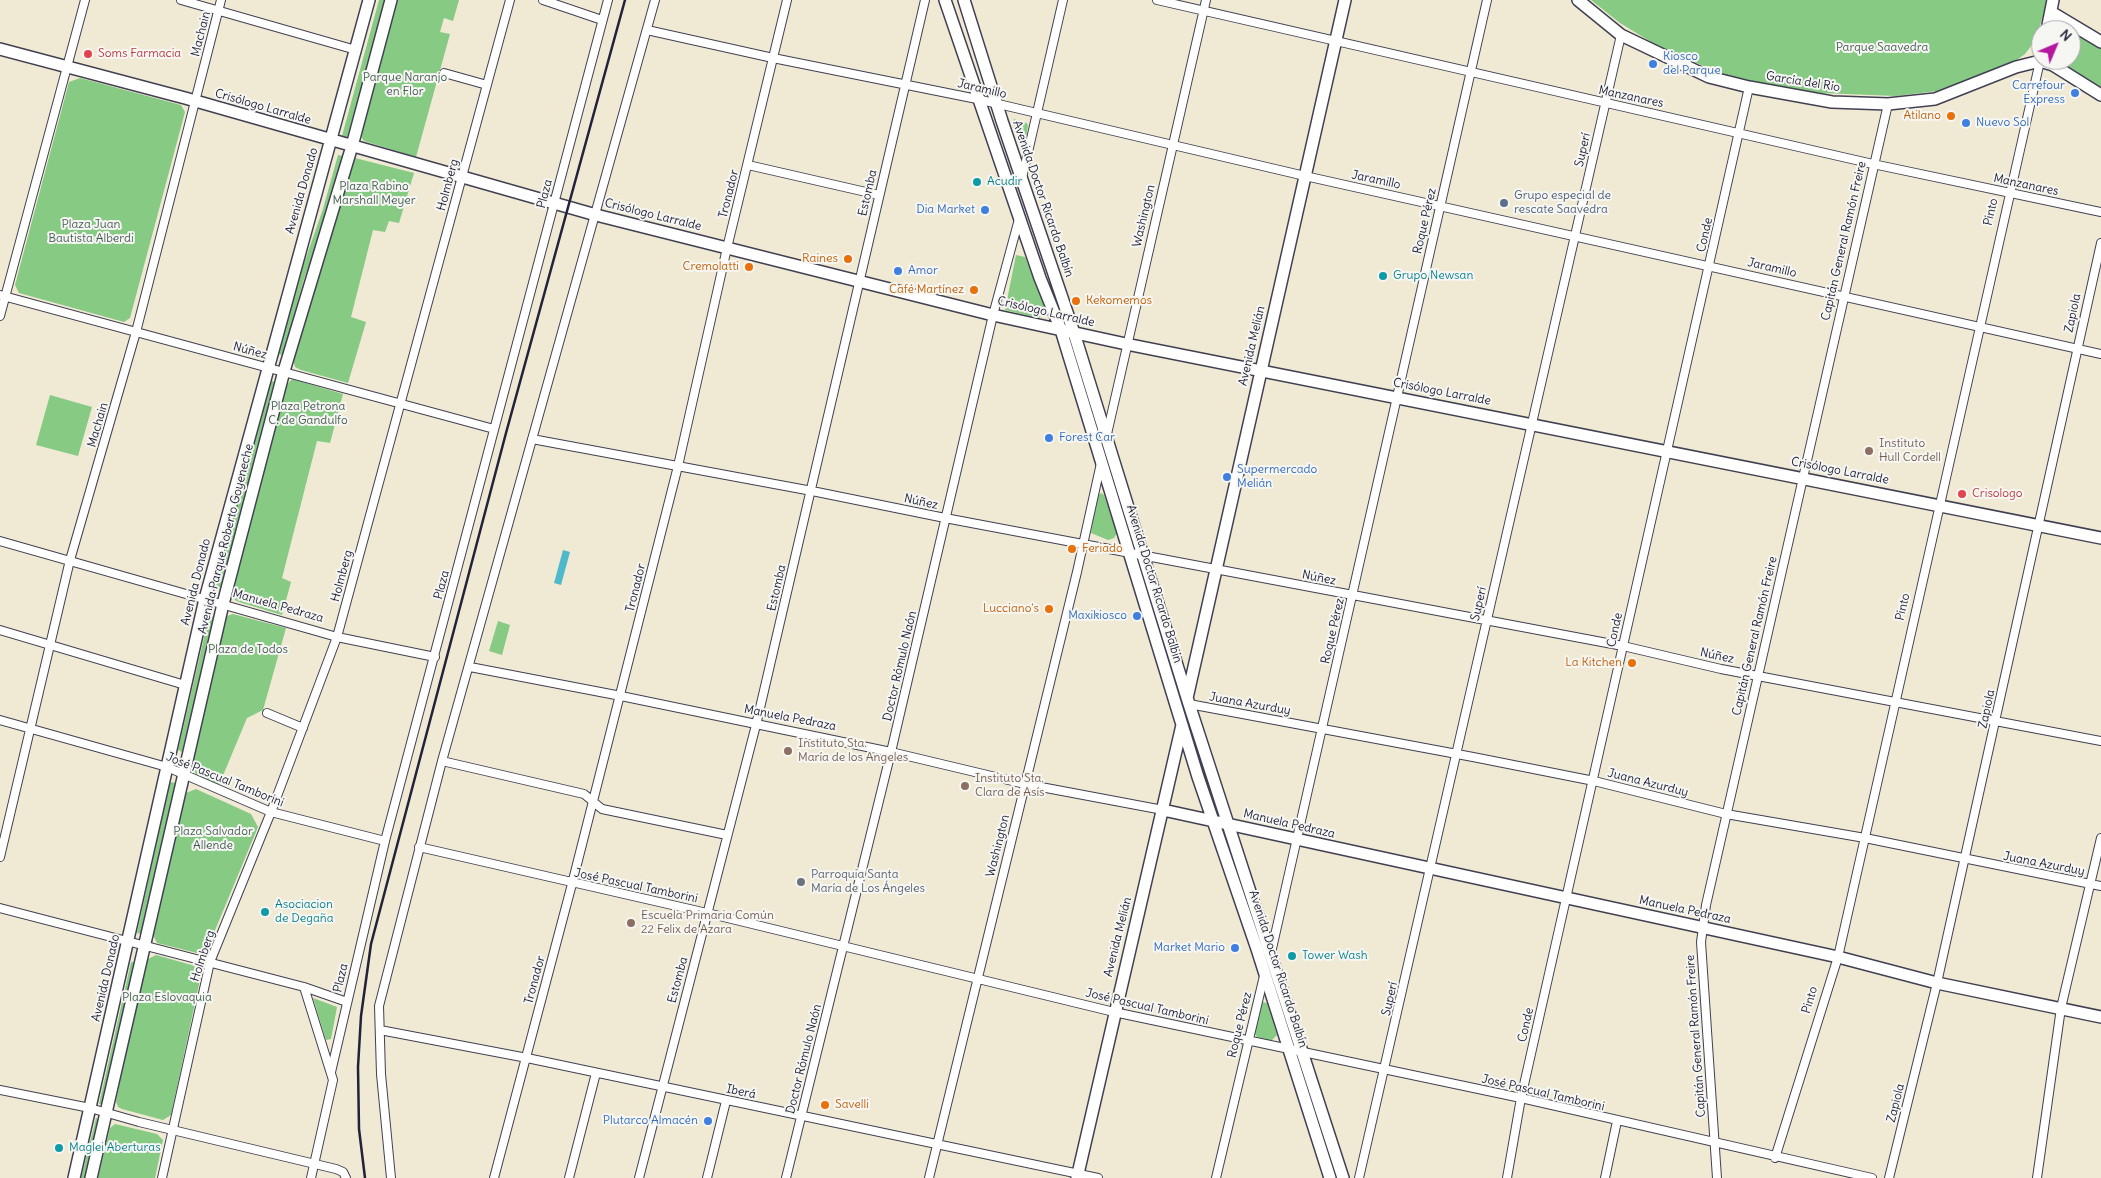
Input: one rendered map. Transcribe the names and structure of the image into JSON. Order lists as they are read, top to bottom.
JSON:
{
  "streets": {
    "street": [
      "Machain",
      "García del Río",
      "Jaramillo",
      "Manzanares",
      "Crisólogo Larralde",
      "Superí",
      "Holmberg",
      "Avenida Donado",
      "Estomba",
      "Plaza",
      "Tronador",
      "Avenida Doctor Ricardo Balbín",
      "Pinto",
      "Washington",
      "Roque Pérez",
      "Conde",
      "Capitán General Ramón Freire",
      "Zapiola",
      "Avenida Melián",
      "Núñez",
      "Avenida Parque Roberto Goyeneche",
      "Manuela Pedraza",
      "Doctor Rómulo Naón",
      "Juana Azurduy",
      "José Pascual Tamborini",
      "Iberá"
    ]
  },
  "crossings": [
    ["Machain", "Crisólogo Larralde"],
    ["Machain", "Núñez"],
    ["Machain", "Manuela Pedraza"],
    ["Machain", "José Pascual Tamborini"],
    ["García del Río", "Superí"],
    ["García del Río", "Conde"],
    ["García del Río", "Capitán General Ramón Freire"],
    ["Jaramillo", "Superí"],
    ["Jaramillo", "Estomba"],
    ["Jaramillo", "Tronador"],
    ["Jaramillo", "Avenida Doctor Ricardo Balbín"],
    ["Jaramillo", "Pinto"],
    ["Jaramillo", "Washington"],
    ["Jaramillo", "Roque Pérez"],
    ["Jaramillo", "Conde"],
    ["Jaramillo", "Capitán General Ramón Freire"],
    ["Jaramillo", "Zapiola"],
    ["Jaramillo", "Avenida Melián"],
    ["Manzanares", "Superí"],
    ["Manzanares", "Pinto"],
    ["Manzanares", "Washington"],
    ["Manzanares", "Roque Pérez"],
    ["Manzanares", "Conde"],
    ["Manzanares", "Capitán General Ramón Freire"],
    ["Manzanares", "Avenida Melián"],
    ["Crisólogo Larralde", "Superí"],
    ["Crisólogo Larralde", "Holmberg"],
    ["Crisólogo Larralde", "Avenida Donado"],
    ["Crisólogo Larralde", "Estomba"],
    ["Crisólogo Larralde", "Plaza"],
    ["Crisólogo Larralde", "Tronador"],
    ["Crisólogo Larralde", "Avenida Doctor Ricardo Balbín"],
    ["Crisólogo Larralde", "Pinto"],
    ["Crisólogo Larralde", "Washington"],
    ["Crisólogo Larralde", "Roque Pérez"],
    ["Crisólogo Larralde", "Conde"],
    ["Crisólogo Larralde", "Capitán General Ramón Freire"],
    ["Crisólogo Larralde", "Zapiola"],
    ["Crisólogo Larralde", "Avenida Melián"],
    ["Crisólogo Larralde", "Avenida Parque Roberto Goyeneche"],
    ["Crisólogo Larralde", "Doctor Rómulo Naón"],
    ["Superí", "Núñez"],
    ["Superí", "Manuela Pedraza"],
    ["Superí", "Juana Azurduy"],
    ["Superí", "José Pascual Tamborini"],
    ["Holmberg", "Núñez"],
    ["Holmberg", "Manuela Pedraza"],
    ["Holmberg", "José Pascual Tamborini"],
    ["Avenida Donado", "Núñez"],
    ["Avenida Donado", "Manuela Pedraza"],
    ["Avenida Donado", "José Pascual Tamborini"],
    ["Estomba", "Núñez"],
    ["Estomba", "Manuela Pedraza"],
    ["Estomba", "José Pascual Tamborini"],
    ["Estomba", "Iberá"],
    ["Plaza", "Núñez"],
    ["Plaza", "Manuela Pedraza"],
    ["Plaza", "José Pascual Tamborini"],
    ["Tronador", "Núñez"],
    ["Tronador", "Manuela Pedraza"],
    ["Tronador", "José Pascual Tamborini"],
    ["Tronador", "Iberá"],
    ["Avenida Doctor Ricardo Balbín", "Washington"],
    ["Avenida Doctor Ricardo Balbín", "Roque Pérez"],
    ["Avenida Doctor Ricardo Balbín", "Avenida Melián"],
    ["Avenida Doctor Ricardo Balbín", "Núñez"],
    ["Avenida Doctor Ricardo Balbín", "Manuela Pedraza"],
    ["Avenida Doctor Ricardo Balbín", "Doctor Rómulo Naón"],
    ["Avenida Doctor Ricardo Balbín", "Juana Azurduy"],
    ["Avenida Doctor Ricardo Balbín", "José Pascual Tamborini"],
    ["Pinto", "Núñez"],
    ["Pinto", "Manuela Pedraza"],
    ["Pinto", "Juana Azurduy"],
    ["Pinto", "José Pascual Tamborini"],
    ["Washington", "Núñez"],
    ["Washington", "Manuela Pedraza"],
    ["Washington", "José Pascual Tamborini"],
    ["Washington", "Iberá"],
    ["Roque Pérez", "Núñez"],
    ["Roque Pérez", "Manuela Pedraza"],
    ["Roque Pérez", "Juana Azurduy"],
    ["Roque Pérez", "José Pascual Tamborini"],
    ["Conde", "Núñez"],
    ["Conde", "Manuela Pedraza"],
    ["Conde", "Juana Azurduy"],
    ["Conde", "José Pascual Tamborini"],
    ["Capitán General Ramón Freire", "Núñez"],
    ["Capitán General Ramón Freire", "Manuela Pedraza"],
    ["Capitán General Ramón Freire", "Juana Azurduy"],
    ["Capitán General Ramón Freire", "José Pascual Tamborini"],
    ["Zapiola", "Núñez"],
    ["Zapiola", "Manuela Pedraza"],
    ["Zapiola", "Juana Azurduy"],
    ["Avenida Melián", "Núñez"],
    ["Avenida Melián", "Manuela Pedraza"],
    ["Avenida Melián", "Juana Azurduy"],
    ["Avenida Melián", "José Pascual Tamborini"],
    ["Avenida Melián", "Iberá"],
    ["Núñez", "Avenida Parque Roberto Goyeneche"],
    ["Núñez", "Doctor Rómulo Naón"],
    ["Avenida Parque Roberto Goyeneche", "Manuela Pedraza"],
    ["Avenida Parque Roberto Goyeneche", "José Pascual Tamborini"],
    ["Manuela Pedraza", "Doctor Rómulo Naón"],
    ["Doctor Rómulo Naón", "José Pascual Tamborini"],
    ["Doctor Rómulo Naón", "Iberá"]
  ],
  "parks": [
    "Parque Saavedra",
    "Parque Naranjo en Flor",
    "Plaza Rabino Marshall Meyer",
    "Plaza Juan Bautista Alberdi",
    "Plaza Petrona C. de Gandulfo",
    "Plaza de Todos",
    "Plaza Salvador Allende",
    "Plaza Eslovaquia"
  ],
  "places": [
    "Soms Farmacia",
    "Kiosco del Parque",
    "Carrefour Express",
    "Atilano",
    "Nuevo Sol",
    "Acudir",
    "Grupo especial de rescate Saavedra",
    "Dia Market",
    "Raines",
    "Cremolatti",
    "Amor",
    "Grupo Newsan",
    "Café Martínez",
    "Kekomemos",
    "Forest Car",
    "Instituto Hull Cordell",
    "Supermercado Melián",
    "Crisologo",
    "Feriado",
    "Lucciano's",
    "Maxikiosco",
    "La Kitchen",
    "Instituto Sta. María de los Angeles",
    "Instituto Sta. Clara de Asís",
    "Parroquia Santa María de Los Ángeles",
    "Asociacion de Degaña",
    "Escuela Primaria Común 22 Felix de Azara",
    "Market Mario",
    "Tower Wash",
    "Savelli",
    "Plutarco Almacén",
    "Maglei Aberturas"
  ],
  "north": "top right"
}
